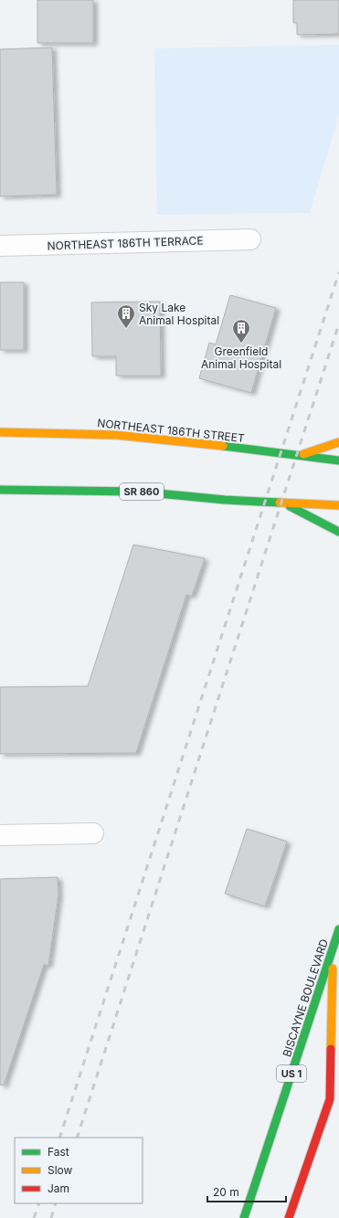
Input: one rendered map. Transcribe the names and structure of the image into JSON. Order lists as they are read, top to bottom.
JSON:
{
  "streets": {
    "main road": [
      "NORTHEAST 186TH STREET",
      "SR 860",
      "BISCAYNE BOULEVARD",
      "US 1"
    ],
    "street": ["NORTHEAST 186TH TERRACE"]
  },
  "places": {
    "building": ["Sky Lake Animal Hospital", "Greenfield Animal Hospital"]
  },
  "legend": ["Fast", "Slow", "Jam"],
  "scale_bar": "20 m"
}
